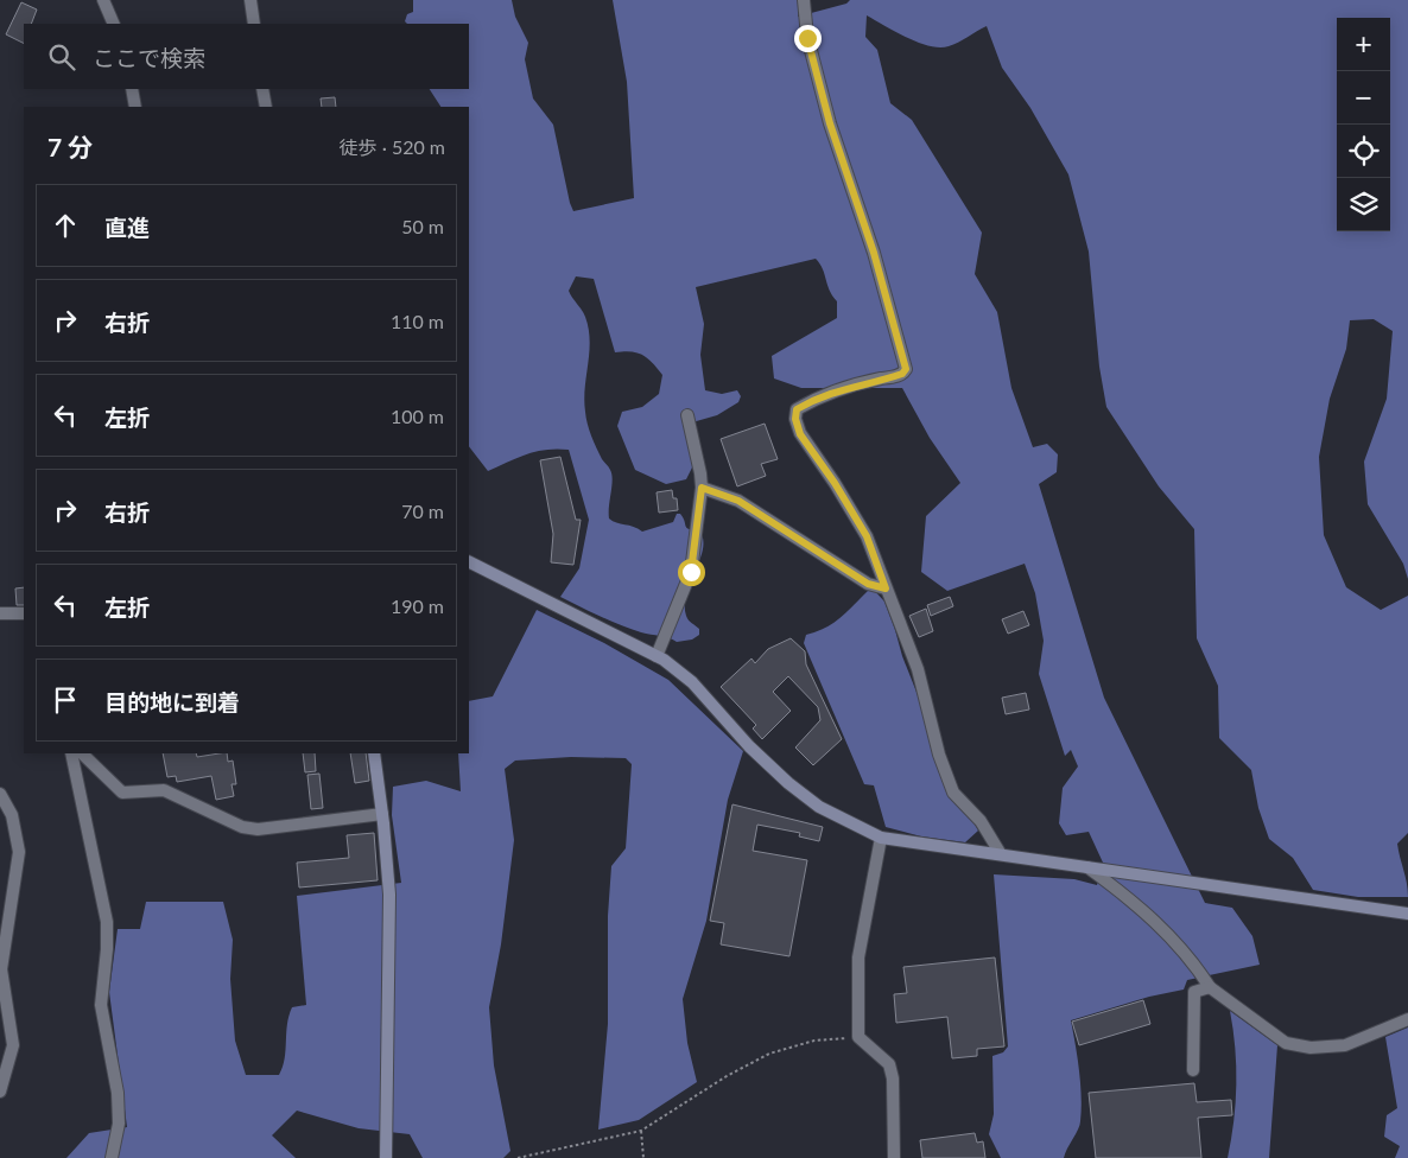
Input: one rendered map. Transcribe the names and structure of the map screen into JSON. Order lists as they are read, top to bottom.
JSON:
{
  "page": {
    "map_buttons": ["+", "−"],
    "search": "ここで検索",
    "heading": ["7 分", "徒歩 · 520 m"],
    "list": [
      ["直進", "50 m"],
      ["右折", "110 m"],
      ["左折", "100 m"],
      ["右折", "70 m"],
      ["左折", "190 m"],
      "目的地に到着"
    ]
  }
}
